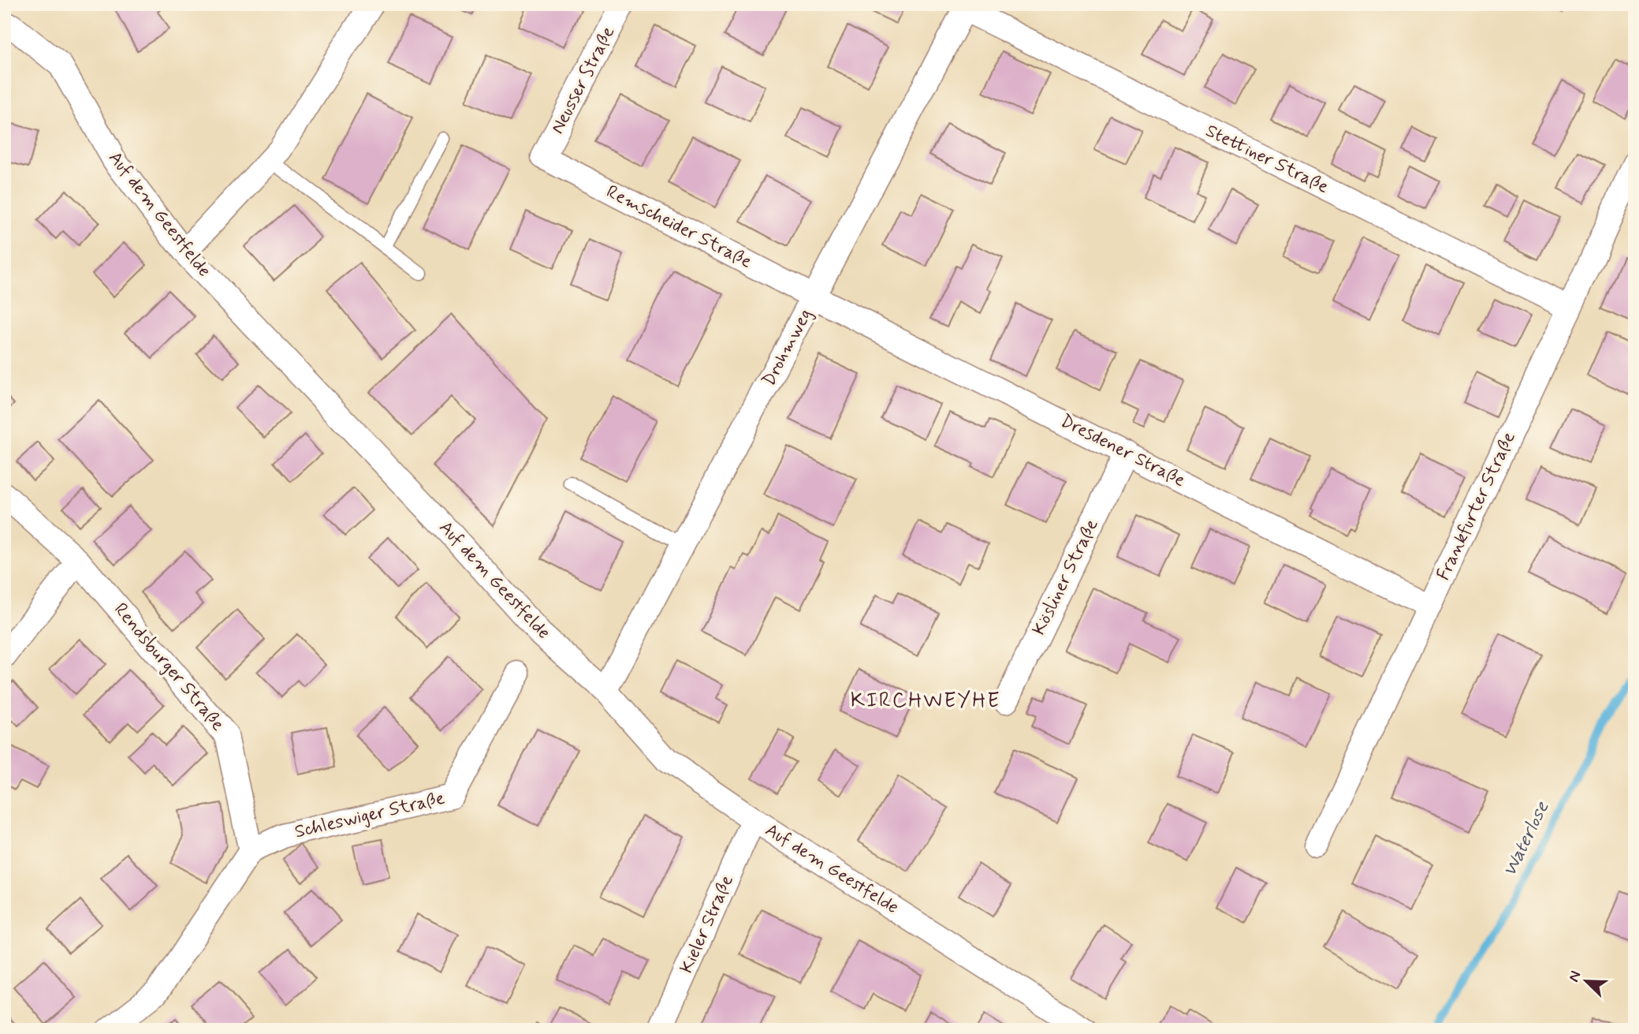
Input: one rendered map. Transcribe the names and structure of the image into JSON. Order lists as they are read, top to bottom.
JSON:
{
  "streets": {
    "street": [
      "Neusser Straße",
      "Stettiner Straße",
      "Auf dem Geestfelde",
      "Remscheider Straße",
      "Drohmweg",
      "Dresdener Straße",
      "Frankfurter Straße",
      "Kösliner Straße",
      "Rendsburger Straße",
      "Schleswiger Straße",
      "Kieler Straße"
    ]
  },
  "crossings": [
    ["Neusser Straße", "Remscheider Straße"],
    ["Stettiner Straße", "Drohmweg"],
    ["Stettiner Straße", "Frankfurter Straße"],
    ["Auf dem Geestfelde", "Drohmweg"],
    ["Auf dem Geestfelde", "Kieler Straße"],
    ["Remscheider Straße", "Drohmweg"],
    ["Remscheider Straße", "Dresdener Straße"],
    ["Drohmweg", "Dresdener Straße"],
    ["Dresdener Straße", "Frankfurter Straße"],
    ["Dresdener Straße", "Kösliner Straße"],
    ["Rendsburger Straße", "Schleswiger Straße"]
  ],
  "districts": ["KIRCHWEYHE"],
  "water": ["Waterlose"],
  "north": "top left"
}
